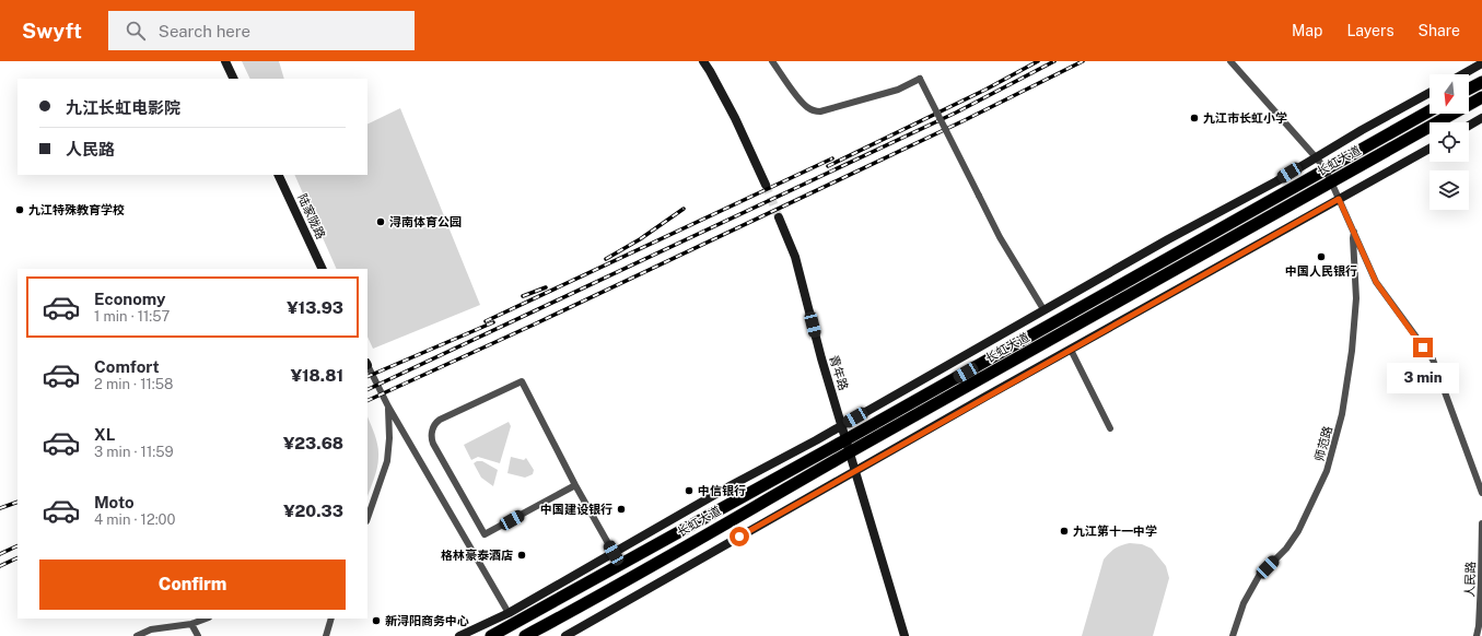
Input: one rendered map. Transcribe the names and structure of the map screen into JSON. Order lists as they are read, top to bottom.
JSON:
{
  "streets": {
    "highway": ["长虹大道"],
    "street": [
      "陆家陇路",
      "青年路",
      "师范路",
      "人民路"
    ]
  },
  "crossings": [
    ["长虹大道", "青年路"]
  ],
  "places": [
    "九江市长虹小学",
    "九江特殊教育学校",
    "浔南体育公园",
    "中国人民银行",
    "中信银行",
    "中国建设银行",
    "九江第十一中学",
    "格林豪泰酒店",
    "新浔阳商务中心"
  ],
  "north": "bottom",
  "page": {
    "header": "Swyft",
    "search": "Search here",
    "nav": ["Map", "Layers", "Share"],
    "banner": ["九江长虹电影院", "人民路"],
    "list": [
      {
        "name": "Economy",
        "note": "1 min · 11:57",
        "value": "¥13.93"
      },
      {
        "name": "Comfort",
        "note": "2 min · 11:58",
        "value": "¥18.81"
      },
      {
        "name": "XL",
        "note": "3 min · 11:59",
        "value": "¥23.68"
      },
      {
        "name": "Moto",
        "note": "4 min · 12:00",
        "value": "¥20.33"
      }
    ],
    "bubble": "3 min",
    "buttons": "Confirm"
  }
}
